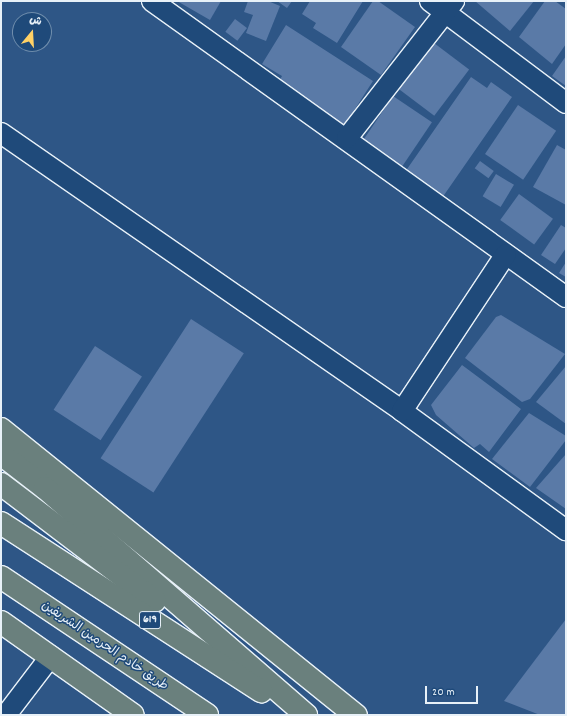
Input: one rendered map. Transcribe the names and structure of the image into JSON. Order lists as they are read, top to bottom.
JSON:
{
  "streets": {
    "main road": ["619", "طريق خادم الحرمين الشريفين"]
  },
  "scale_bar": "20 m",
  "north": "top"
}
